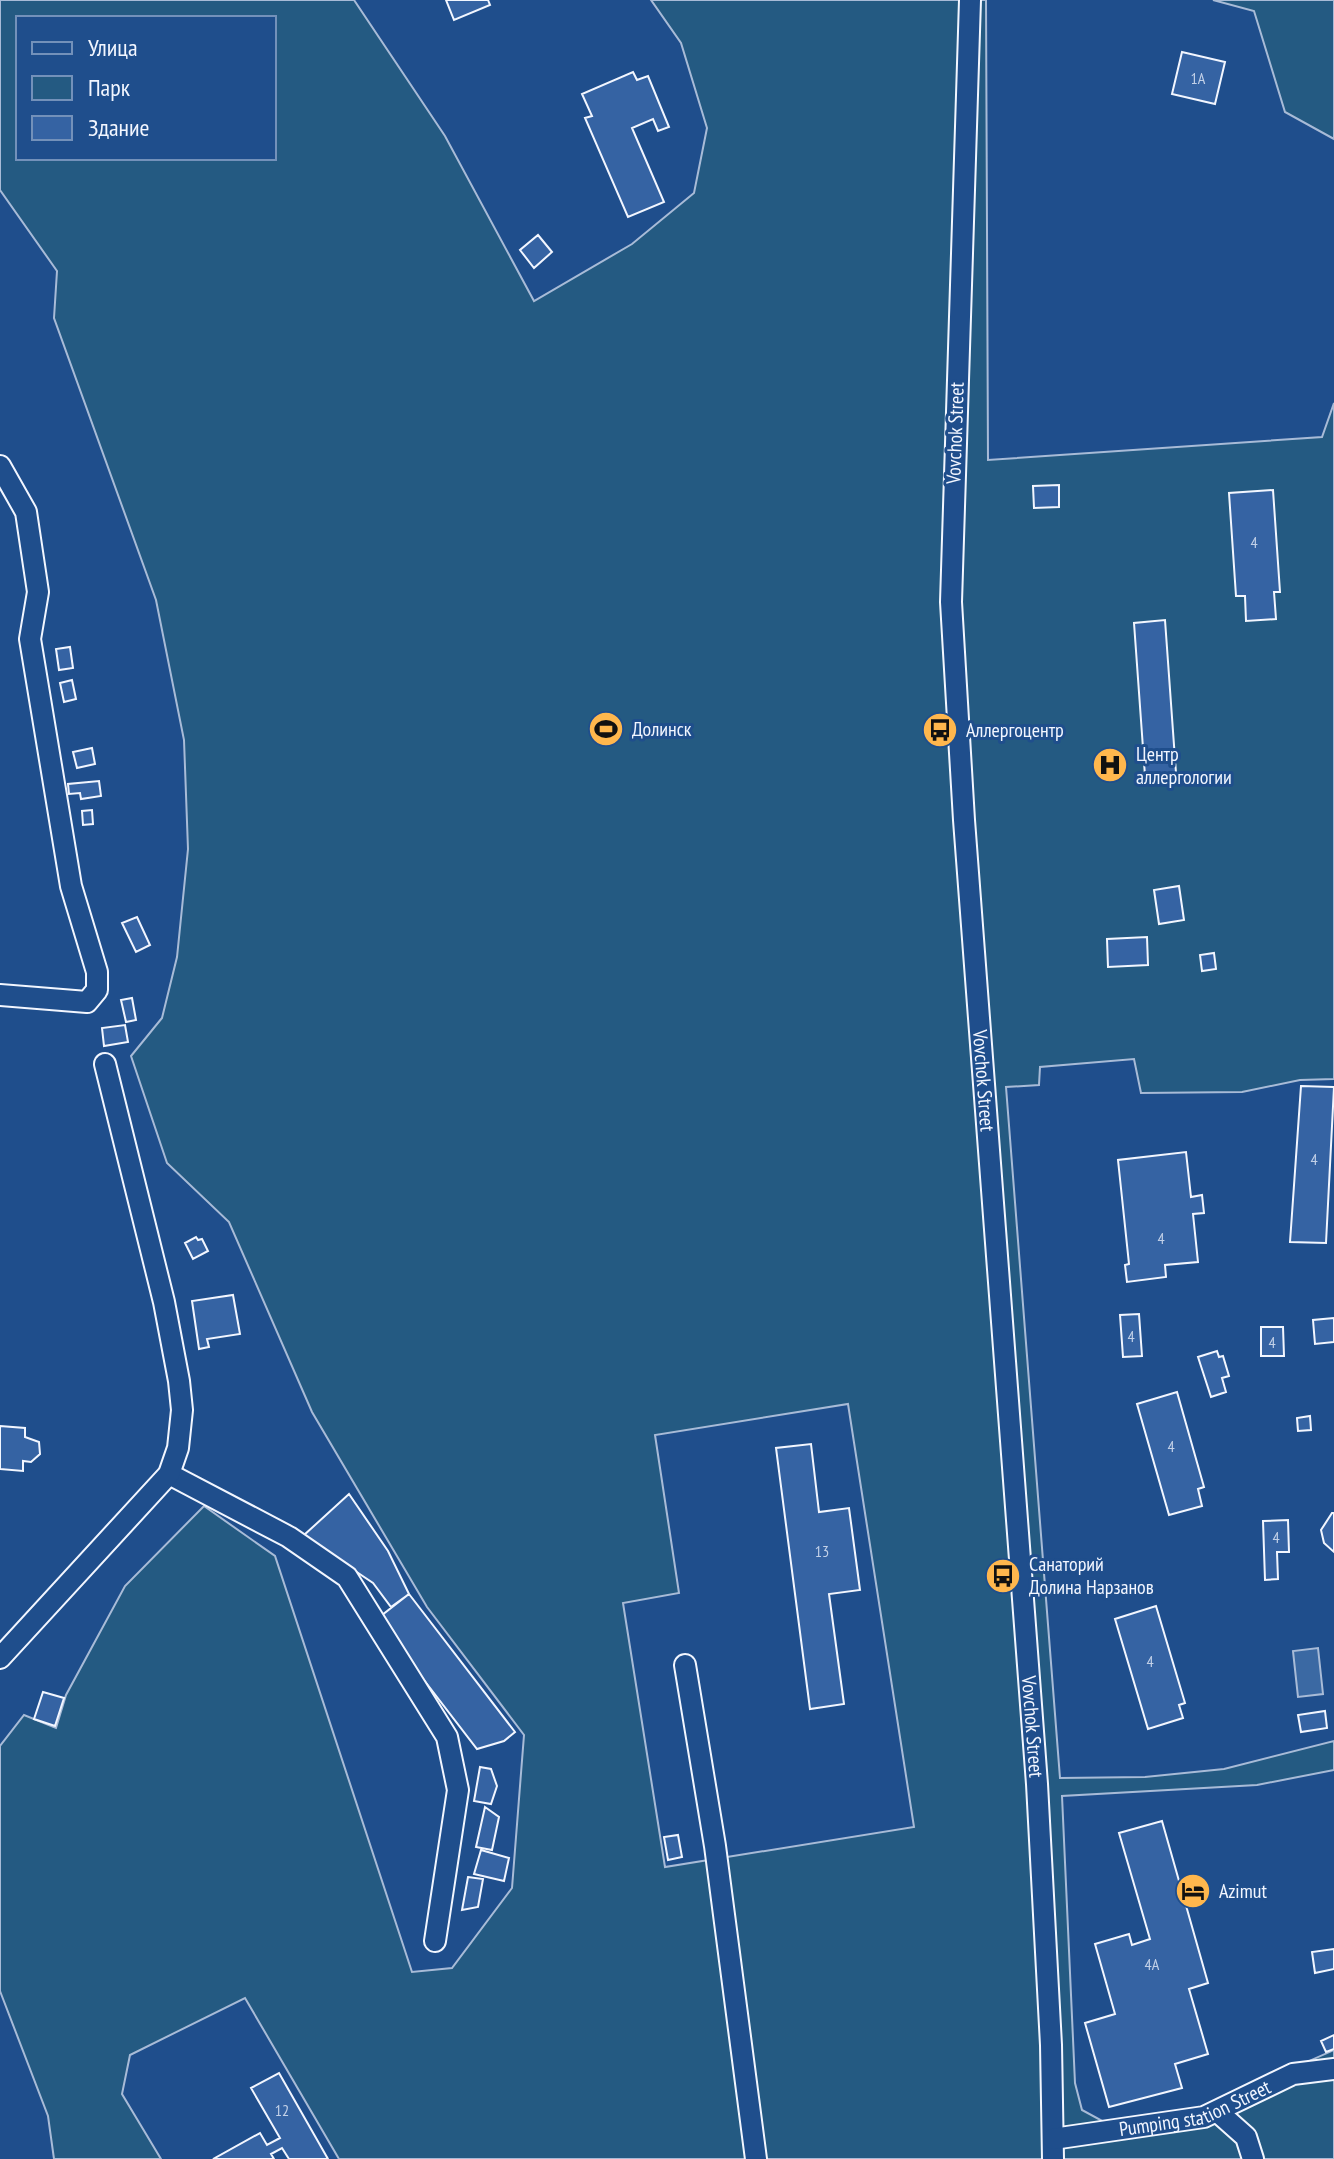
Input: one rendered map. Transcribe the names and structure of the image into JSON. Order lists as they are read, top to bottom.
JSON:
{
  "streets": {
    "street": ["Vovchok Street", "Pumping station Street"]
  },
  "crossings": [
    ["Vovchok Street", "Pumping station Street"]
  ],
  "places": {
    "sports": ["Долинск"],
    "bus stop": ["Аллергоцентр", "Санаторий Долина Нарзанов"],
    "hospital": ["Центр аллергологии"],
    "hotel": ["Azimut"]
  },
  "house_numbers": [
    "1А",
    "4",
    "4",
    "4",
    "4",
    "4",
    "4",
    "4",
    "13",
    "4",
    "4А",
    "12"
  ],
  "legend": ["Улица", "Парк", "Здание"]
}
